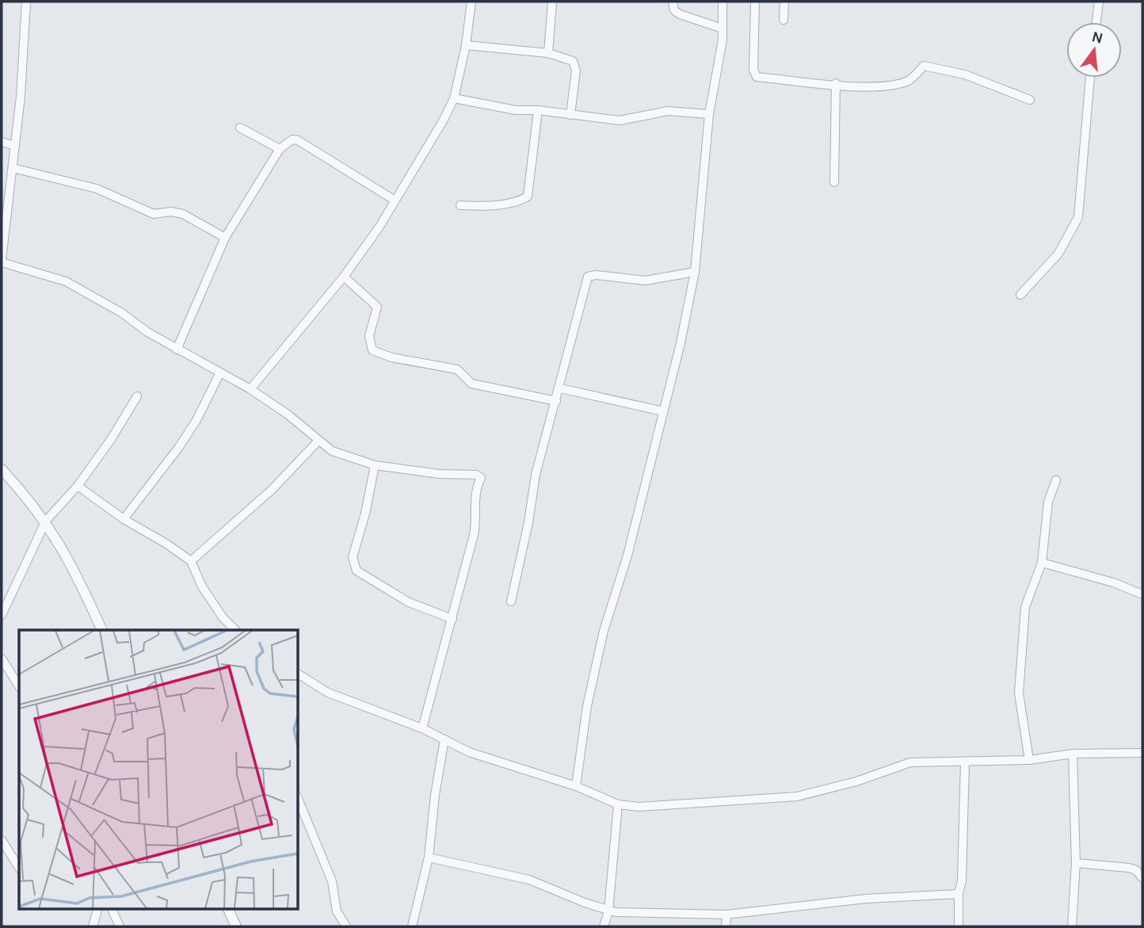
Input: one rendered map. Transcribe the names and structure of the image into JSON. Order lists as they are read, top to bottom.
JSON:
{
  "north": "top"
}
